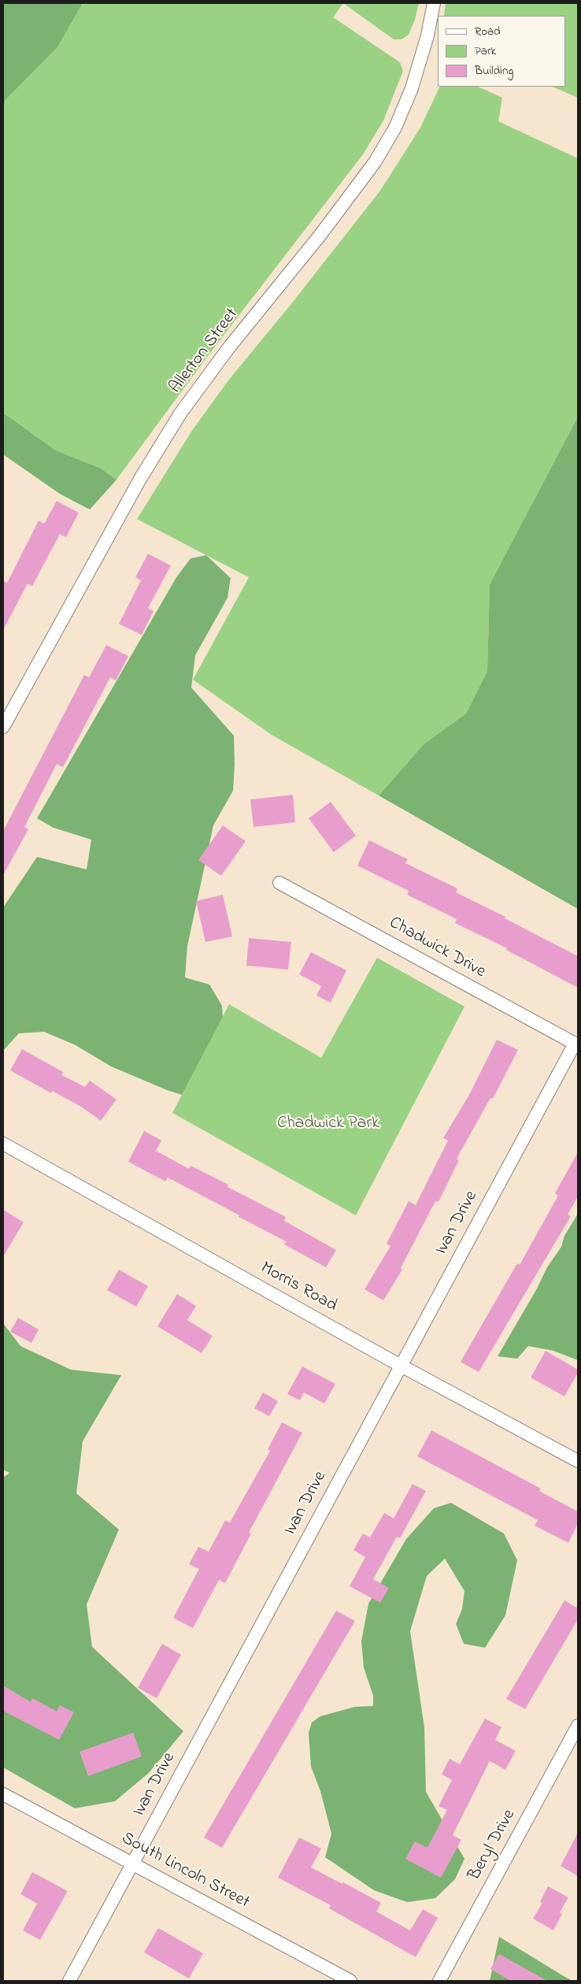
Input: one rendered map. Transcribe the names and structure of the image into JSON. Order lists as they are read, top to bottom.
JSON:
{
  "streets": {
    "street": [
      "Allerton Street",
      "Chadwick Drive",
      "Ivan Drive",
      "Morris Road",
      "Beryl Drive",
      "South Lincoln Street"
    ]
  },
  "crossings": [
    ["Chadwick Drive", "Ivan Drive"],
    ["Ivan Drive", "Morris Road"],
    ["Ivan Drive", "South Lincoln Street"]
  ],
  "parks": ["Chadwick Park"],
  "legend": ["Road", "Park", "Building"]
}
